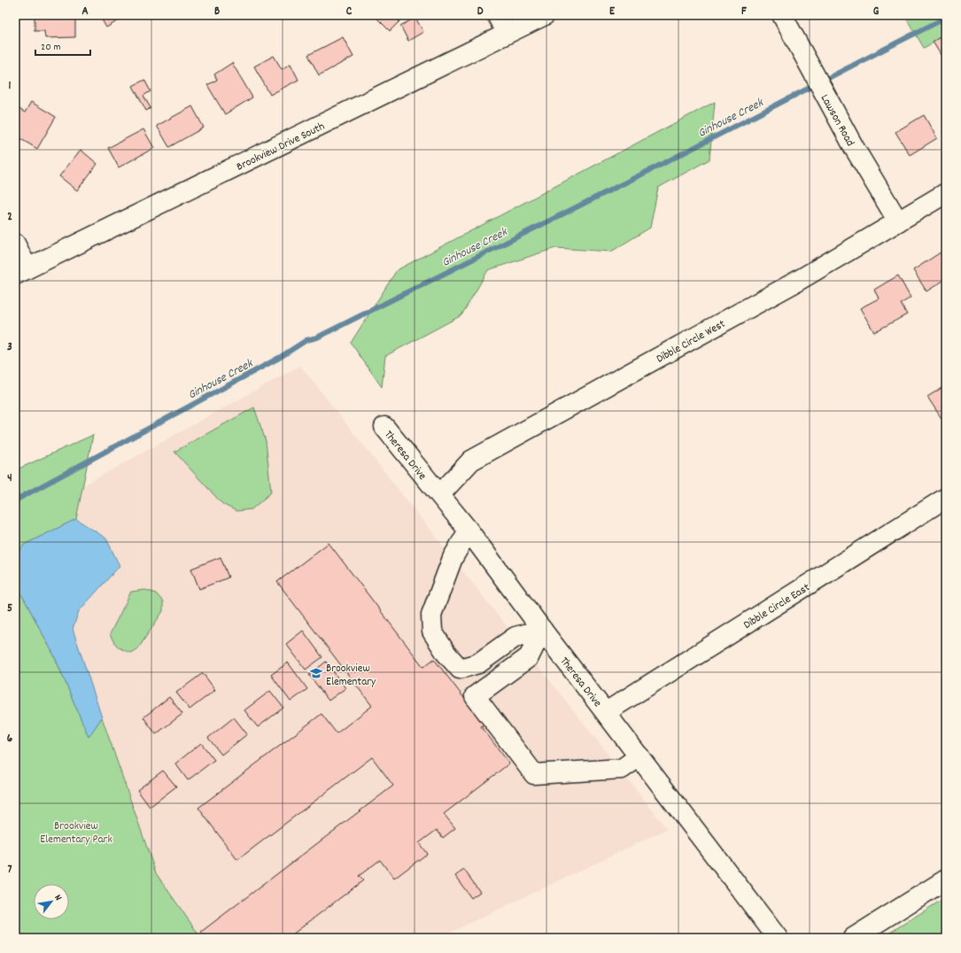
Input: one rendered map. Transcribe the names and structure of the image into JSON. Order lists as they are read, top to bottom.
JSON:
{
  "streets": {
    "street": [
      "Lawson Road",
      "Brookview Drive South",
      "Dibble Circle West",
      "Theresa Drive",
      "Dibble Circle East"
    ]
  },
  "crossings": [
    ["Lawson Road", "Dibble Circle West"],
    ["Dibble Circle West", "Theresa Drive"],
    ["Theresa Drive", "Dibble Circle East"]
  ],
  "water": ["Ginhouse Creek"],
  "parks": ["Brookview Elementary Park"],
  "places": {
    "school or university": ["Brookview Elementary"]
  },
  "scale_bar": "20 m",
  "north": "top right",
  "grid": {
    "columns": [
      "A",
      "B",
      "C",
      "D",
      "E",
      "F",
      "G"
    ],
    "rows": [
      "1",
      "2",
      "3",
      "4",
      "5",
      "6",
      "7"
    ]
  }
}
